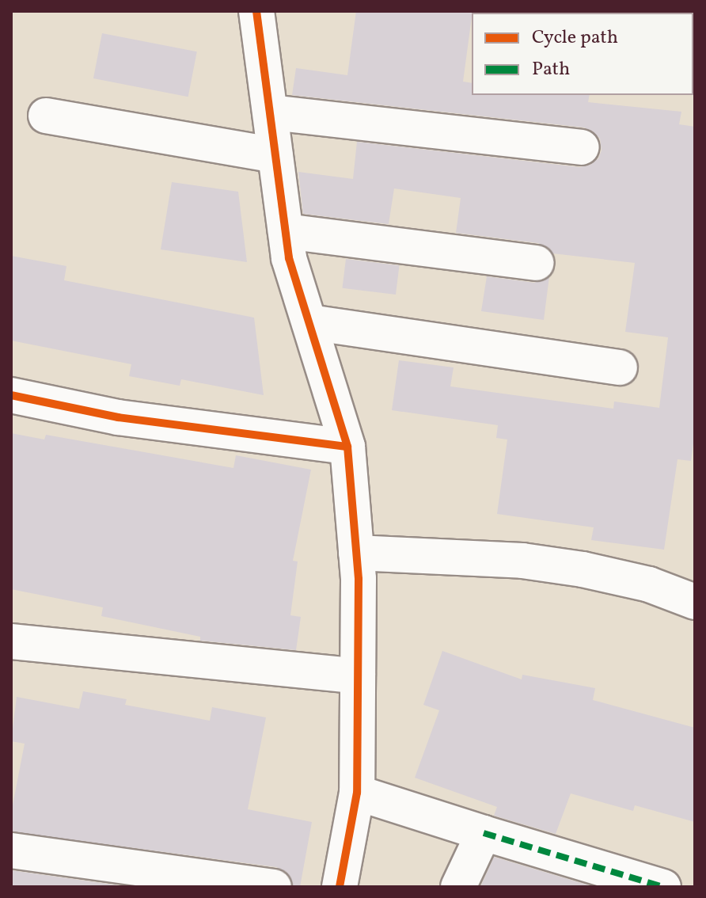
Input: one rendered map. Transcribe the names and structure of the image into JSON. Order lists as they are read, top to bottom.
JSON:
{
  "legend": ["Cycle path", "Path"]
}
